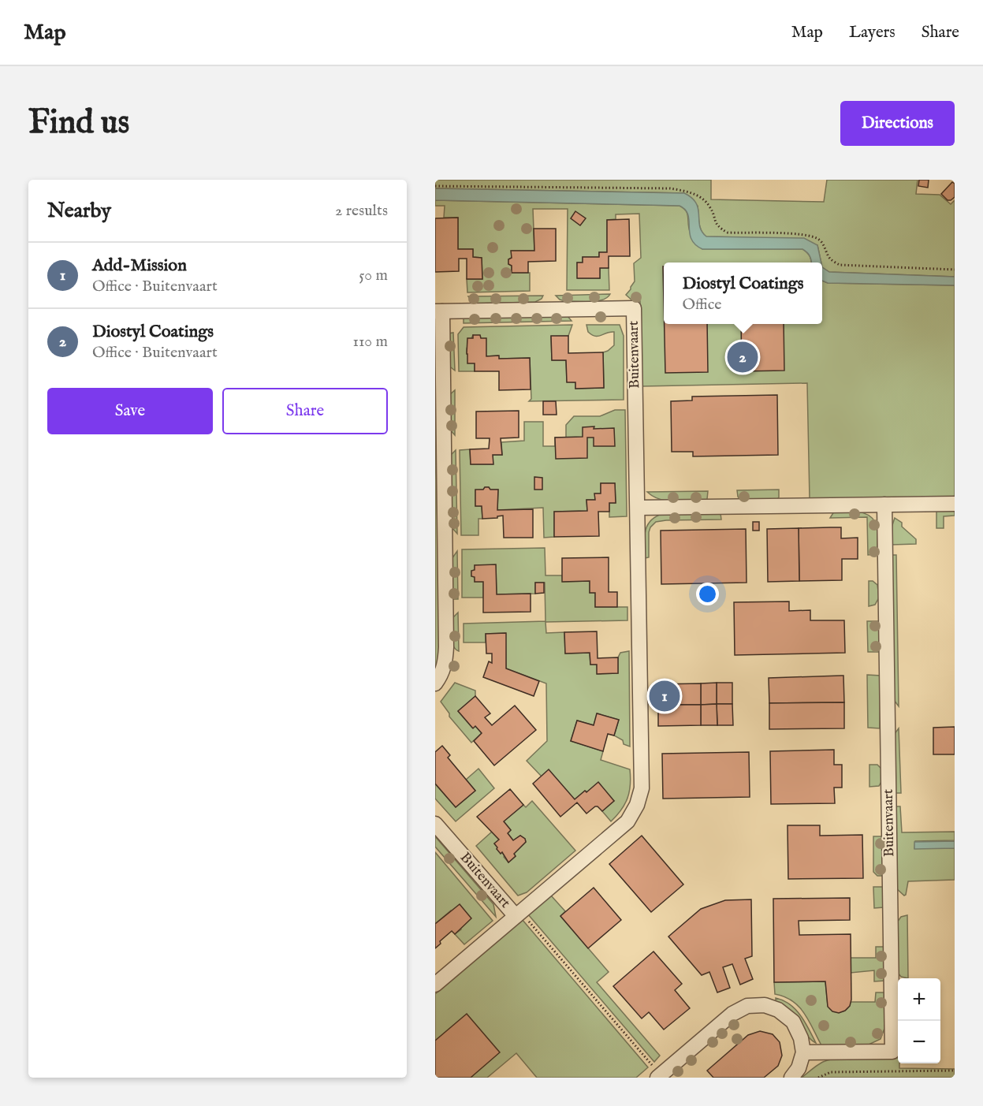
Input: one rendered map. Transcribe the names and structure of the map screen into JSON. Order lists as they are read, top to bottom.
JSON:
{
  "streets": {
    "street": ["Buitenvaart"]
  },
  "page": {
    "header": "Map",
    "nav": ["Map", "Layers", "Share"],
    "buttons": [
      "Directions",
      ["Save", "Share"]
    ],
    "title": "Find us",
    "heading": ["Nearby", "2 results"],
    "list": [
      {
        "mark": "1",
        "name": "Add-Mission",
        "note": "Office · Buitenvaart",
        "value": "50 m"
      },
      {
        "mark": "2",
        "name": "Diostyl Coatings",
        "note": "Office · Buitenvaart",
        "value": "110 m"
      }
    ],
    "popup": ["Diostyl Coatings", "Office"],
    "pins": ["2", "1"],
    "map_buttons": ["+", "−"]
  }
}
